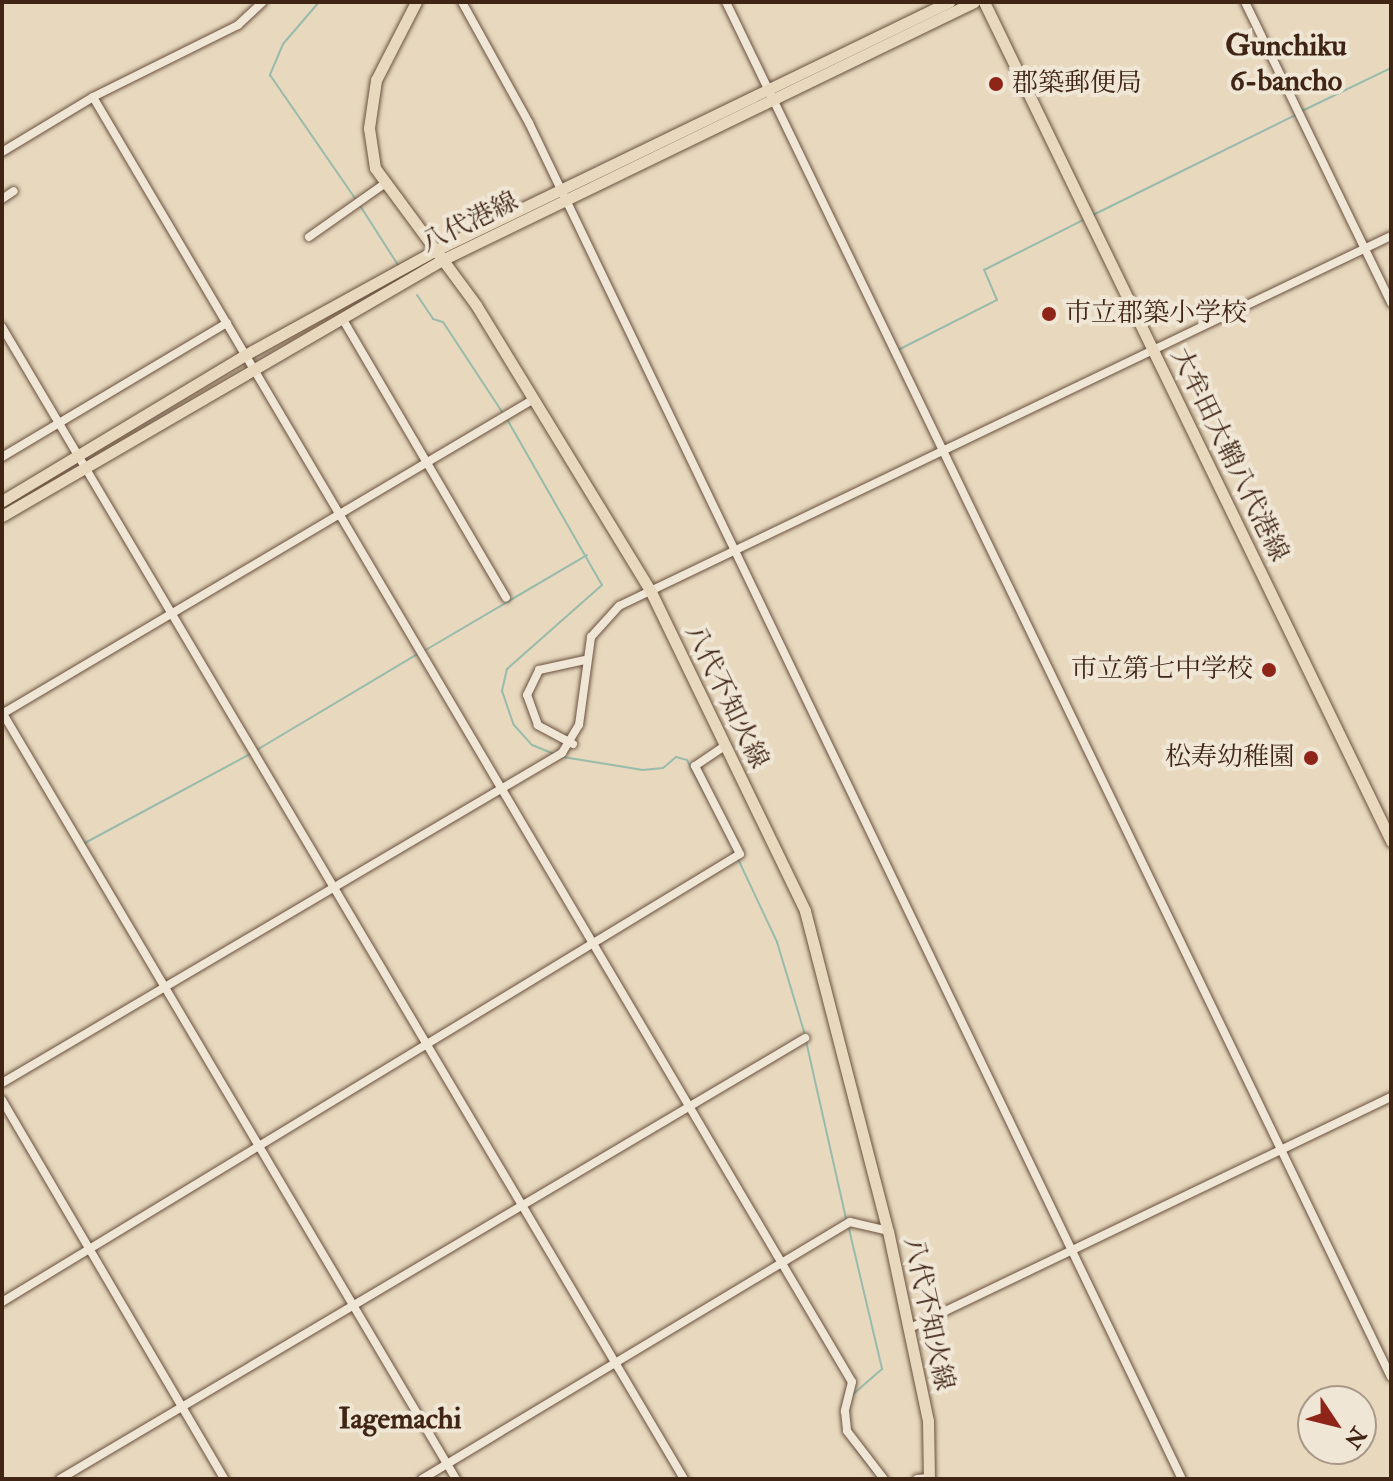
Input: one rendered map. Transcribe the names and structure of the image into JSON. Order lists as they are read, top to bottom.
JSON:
{
  "streets": {
    "main road": ["八代港線", "大牟田大鞘八代港線", "八代不知火線"]
  },
  "crossings": [
    ["八代港線", "八代不知火線"]
  ],
  "districts": ["Gunchiku 6-bancho", "Iagemachi"],
  "places": [
    "郡築郵便局",
    "市立郡築小学校",
    "市立第七中学校",
    "松寿幼稚園"
  ],
  "north": "bottom right"
}
